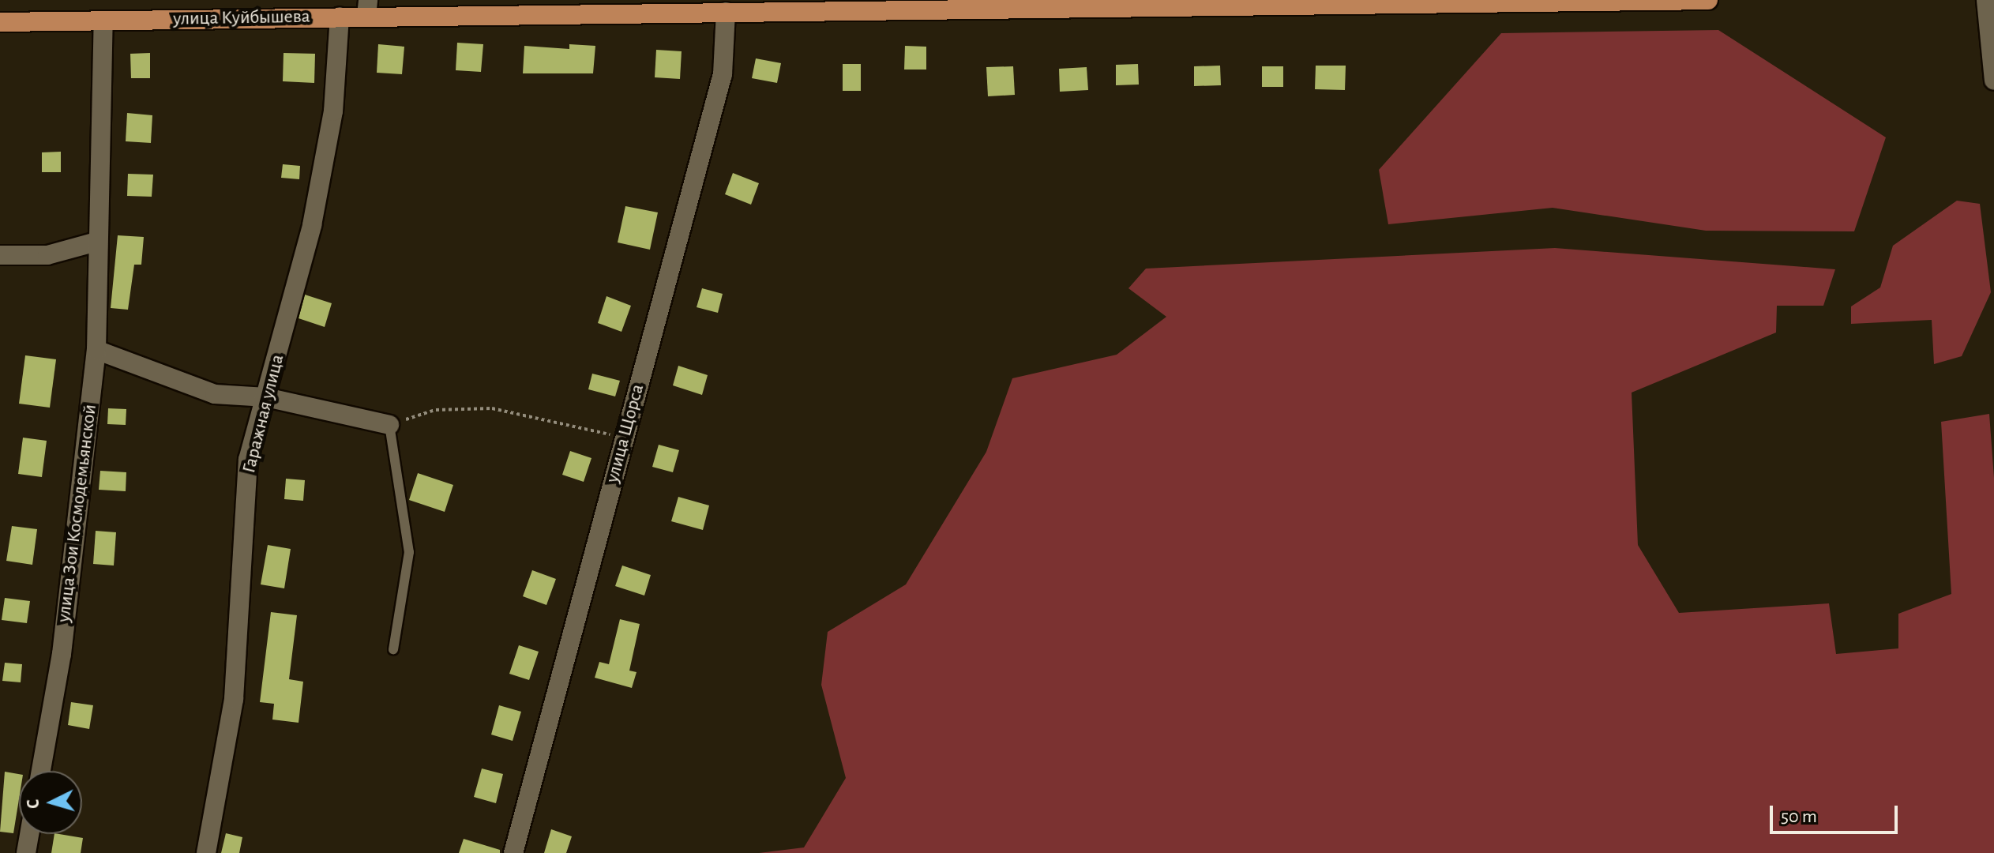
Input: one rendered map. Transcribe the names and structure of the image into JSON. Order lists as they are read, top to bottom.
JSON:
{
  "streets": {
    "highway": ["улица Куйбышева"],
    "street": ["Гаражная улица", "улица Щорса", "улица Зои Космодемьянской"]
  },
  "crossings": [
    ["улица Куйбышева", "Гаражная улица"],
    ["улица Куйбышева", "улица Щорса"],
    ["улица Куйбышева", "улица Зои Космодемьянской"]
  ],
  "scale_bar": "50 m",
  "north": "left"
}
